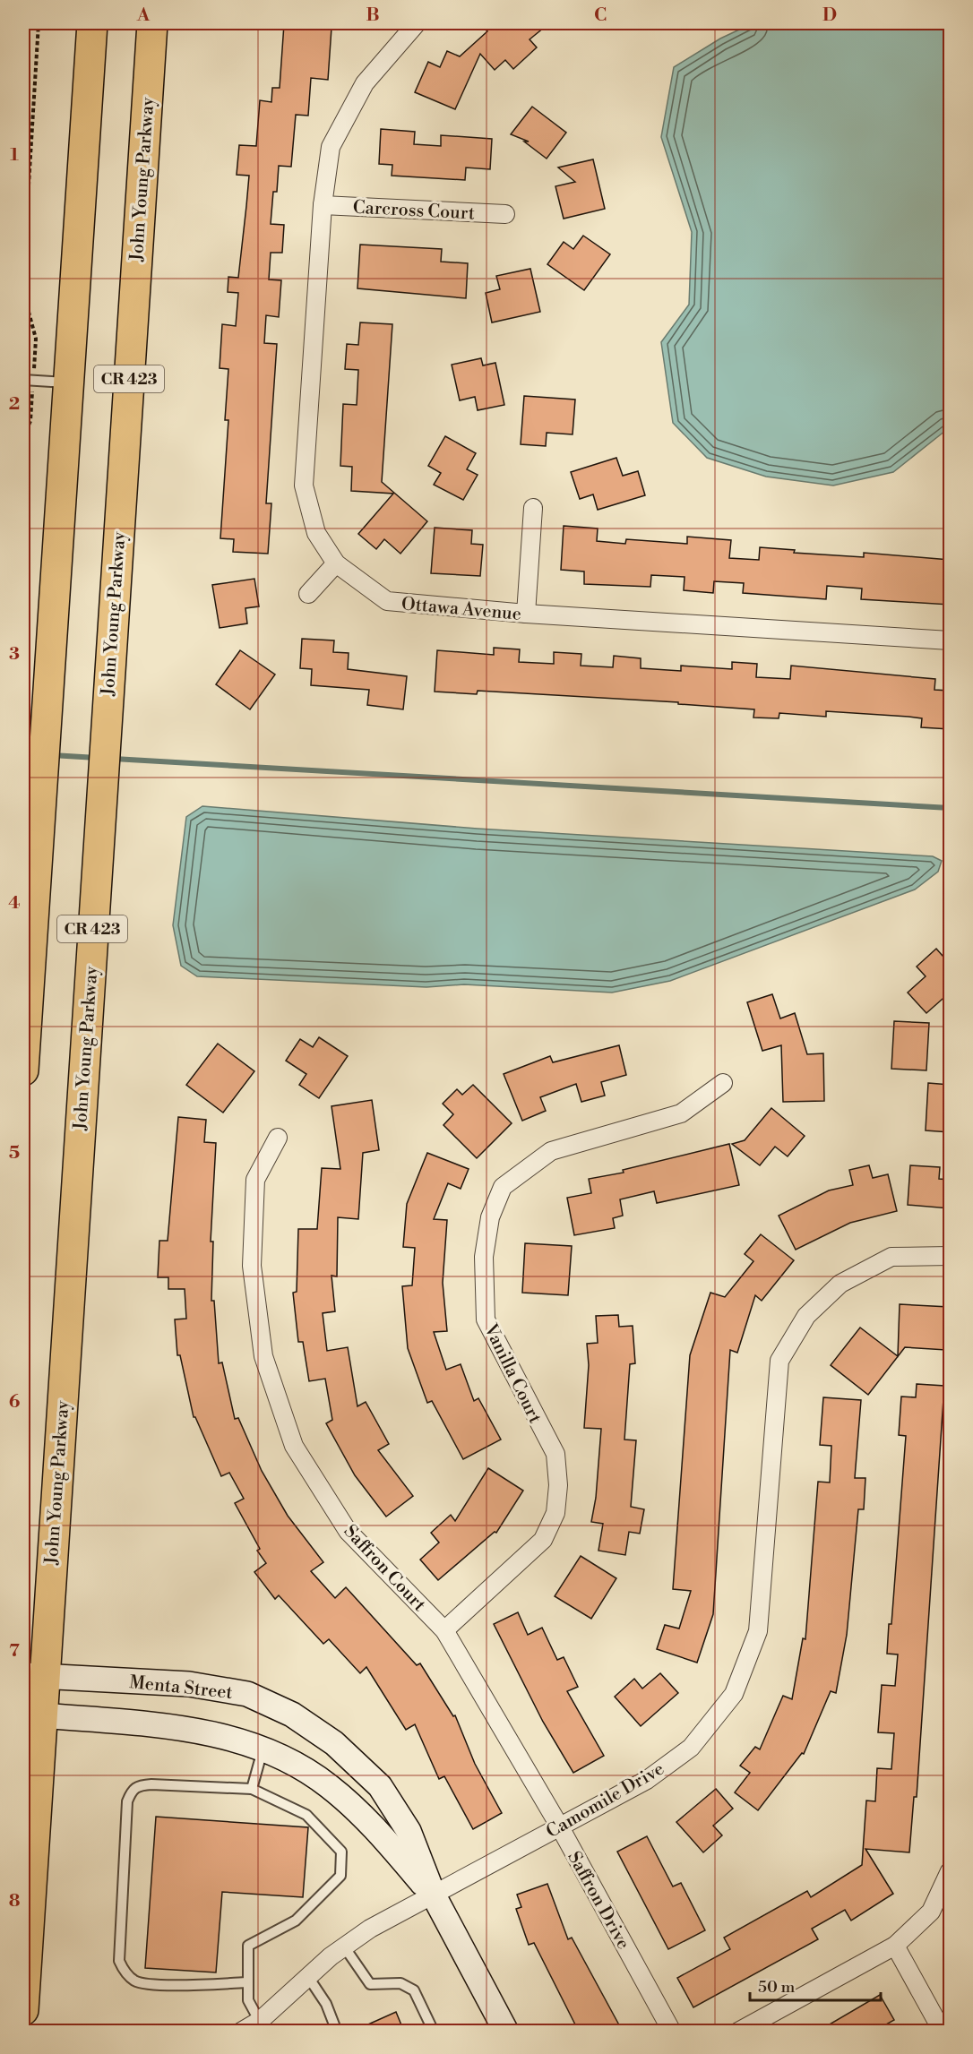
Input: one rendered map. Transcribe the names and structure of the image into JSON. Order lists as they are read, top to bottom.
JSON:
{
  "streets": {
    "highway": ["John Young Parkway", "CR 423"],
    "street": [
      "Carcross Court",
      "Ottawa Avenue",
      "Vanilla Court",
      "Saffron Court",
      "Menta Street",
      "Camomile Drive",
      "Saffron Drive"
    ]
  },
  "crossings": [
    ["John Young Parkway", "Menta Street"],
    ["Carcross Court", "Ottawa Avenue"],
    ["Vanilla Court", "Saffron Court"],
    ["Vanilla Court", "Saffron Drive"],
    ["Saffron Court", "Saffron Drive"],
    ["Menta Street", "Camomile Drive"],
    ["Camomile Drive", "Saffron Drive"]
  ],
  "scale_bar": "50 m",
  "grid": {
    "columns": [
      "A",
      "B",
      "C",
      "D"
    ],
    "rows": [
      "1",
      "2",
      "3",
      "4",
      "5",
      "6",
      "7",
      "8"
    ]
  }
}
